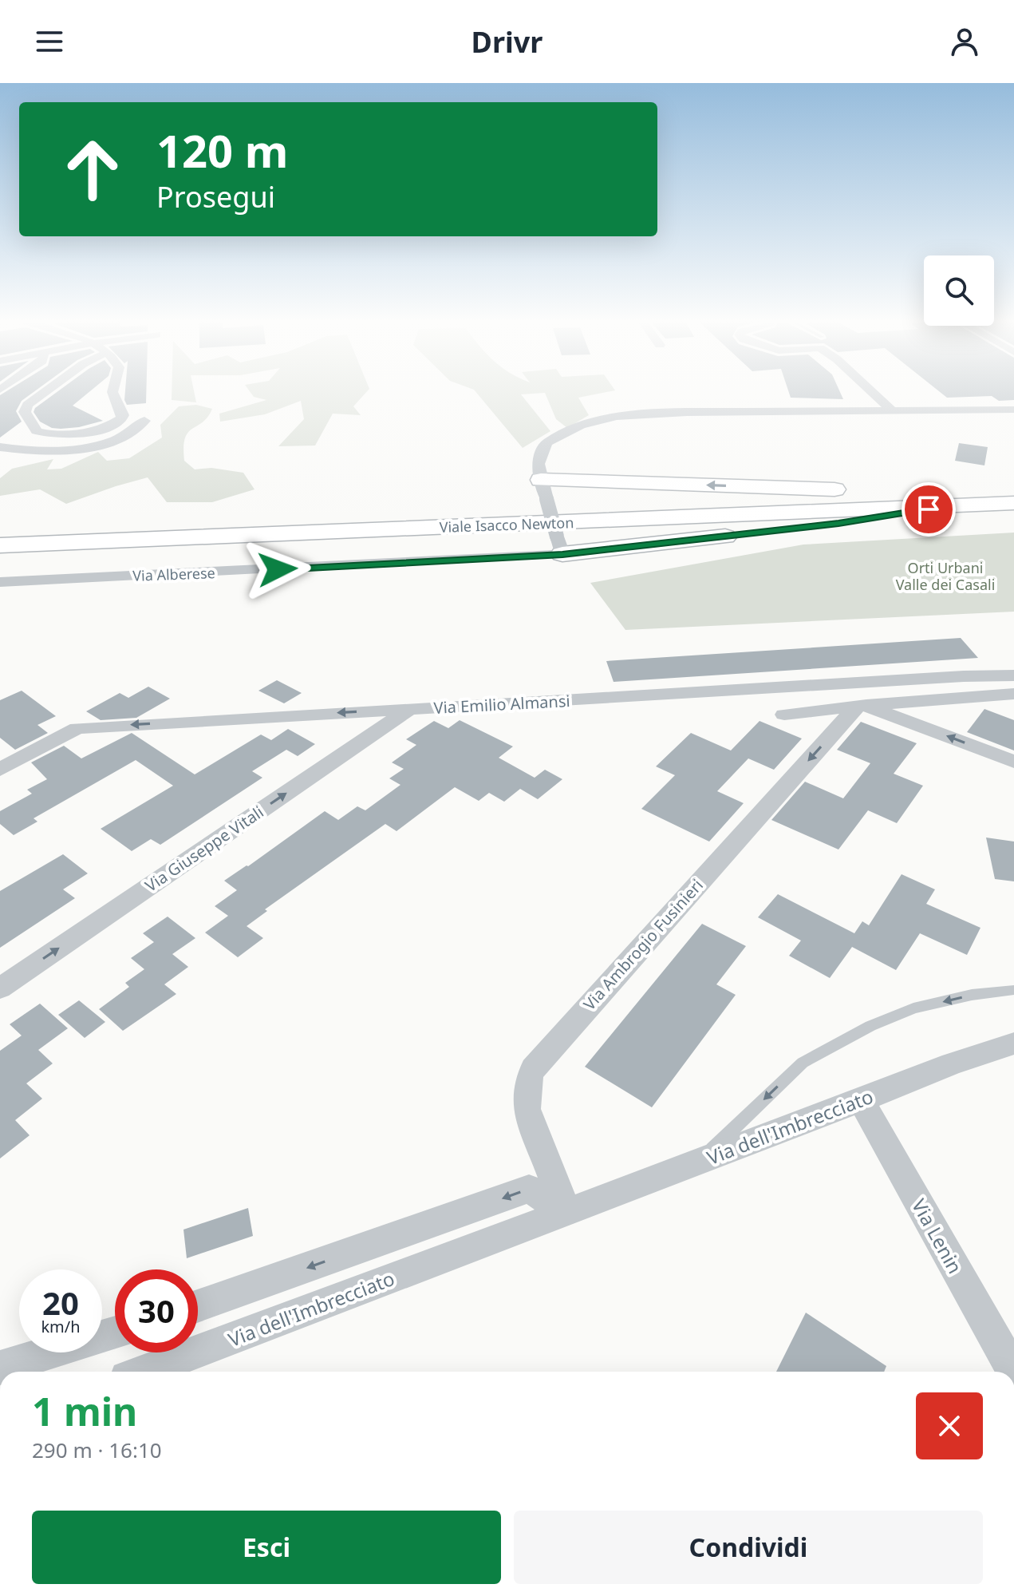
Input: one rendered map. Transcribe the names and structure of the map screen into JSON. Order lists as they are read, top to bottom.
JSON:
{
  "streets": {
    "highway": ["Viale Isacco Newton"],
    "street": [
      "Via Alberese",
      "Via Emilio Almansi",
      "Via Giuseppe Vitali",
      "Via Ambrogio Fusinieri",
      "Via dell'Imbrecciato",
      "Via Lenin"
    ]
  },
  "crossings": [
    ["Via Emilio Almansi", "Via Giuseppe Vitali"],
    ["Via Ambrogio Fusinieri", "Via dell'Imbrecciato"],
    ["Via dell'Imbrecciato", "Via Lenin"]
  ],
  "one_way": ["Via Emilio Almansi", "Via Giuseppe Vitali", "Via Ambrogio Fusinieri"],
  "parks": ["Orti Urbani Valle dei Casali"],
  "page": {
    "header": "Drivr",
    "turn": ["120 m", "Prosegui"],
    "speed": "20 km/h",
    "limit": "30",
    "heading": ["1 min", "290 m · 16:10"],
    "buttons": ["Esci", "Condividi"]
  }
}
